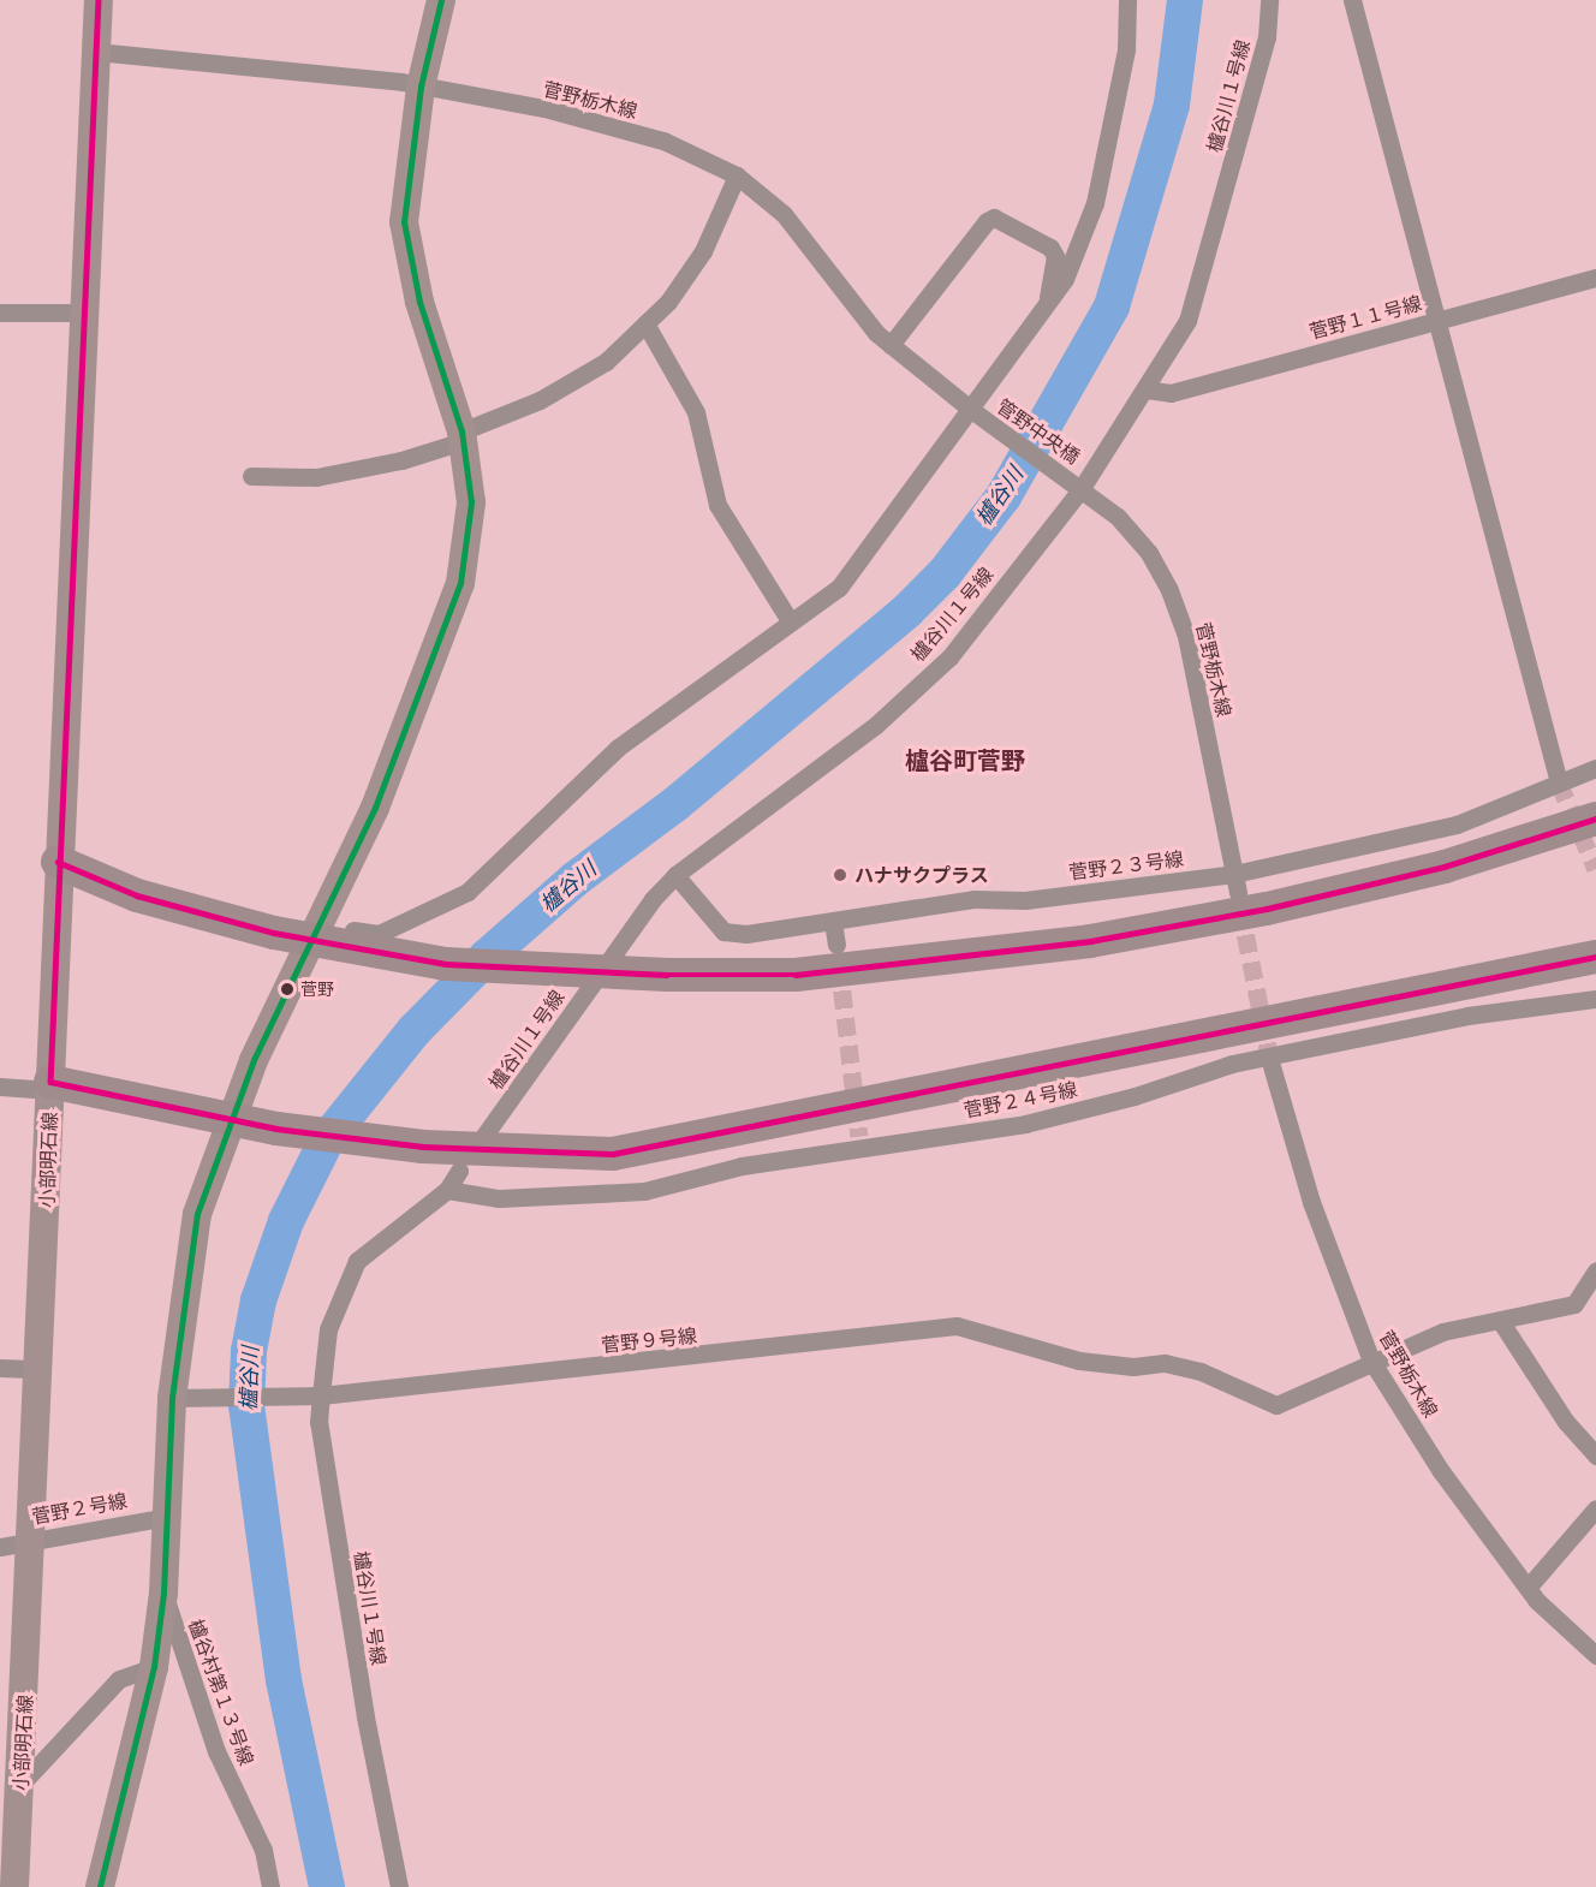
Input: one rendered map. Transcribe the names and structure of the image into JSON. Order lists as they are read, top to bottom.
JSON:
{
  "streets": {
    "main road": ["小部明石線"],
    "street": [
      "櫨谷川１号線",
      "菅野栃木線",
      "菅野１１号線",
      "管野中央橋",
      "菅野２３号線",
      "菅野２４号線",
      "菅野９号線",
      "菅野２号線",
      "櫨谷村第１３号線"
    ]
  },
  "crossings": [
    ["櫨谷川１号線", "菅野栃木線"],
    ["櫨谷川１号線", "菅野１１号線"],
    ["櫨谷川１号線", "管野中央橋"],
    ["櫨谷川１号線", "菅野２３号線"],
    ["櫨谷川１号線", "菅野２４号線"],
    ["櫨谷川１号線", "菅野９号線"],
    ["菅野栃木線", "管野中央橋"],
    ["菅野栃木線", "菅野２３号線"],
    ["菅野栃木線", "小部明石線"],
    ["菅野栃木線", "菅野９号線"],
    ["小部明石線", "菅野２号線"]
  ],
  "districts": ["櫨谷町菅野"],
  "water": ["櫨谷川"],
  "places": ["ハナサクプラス", "菅野"]
}
